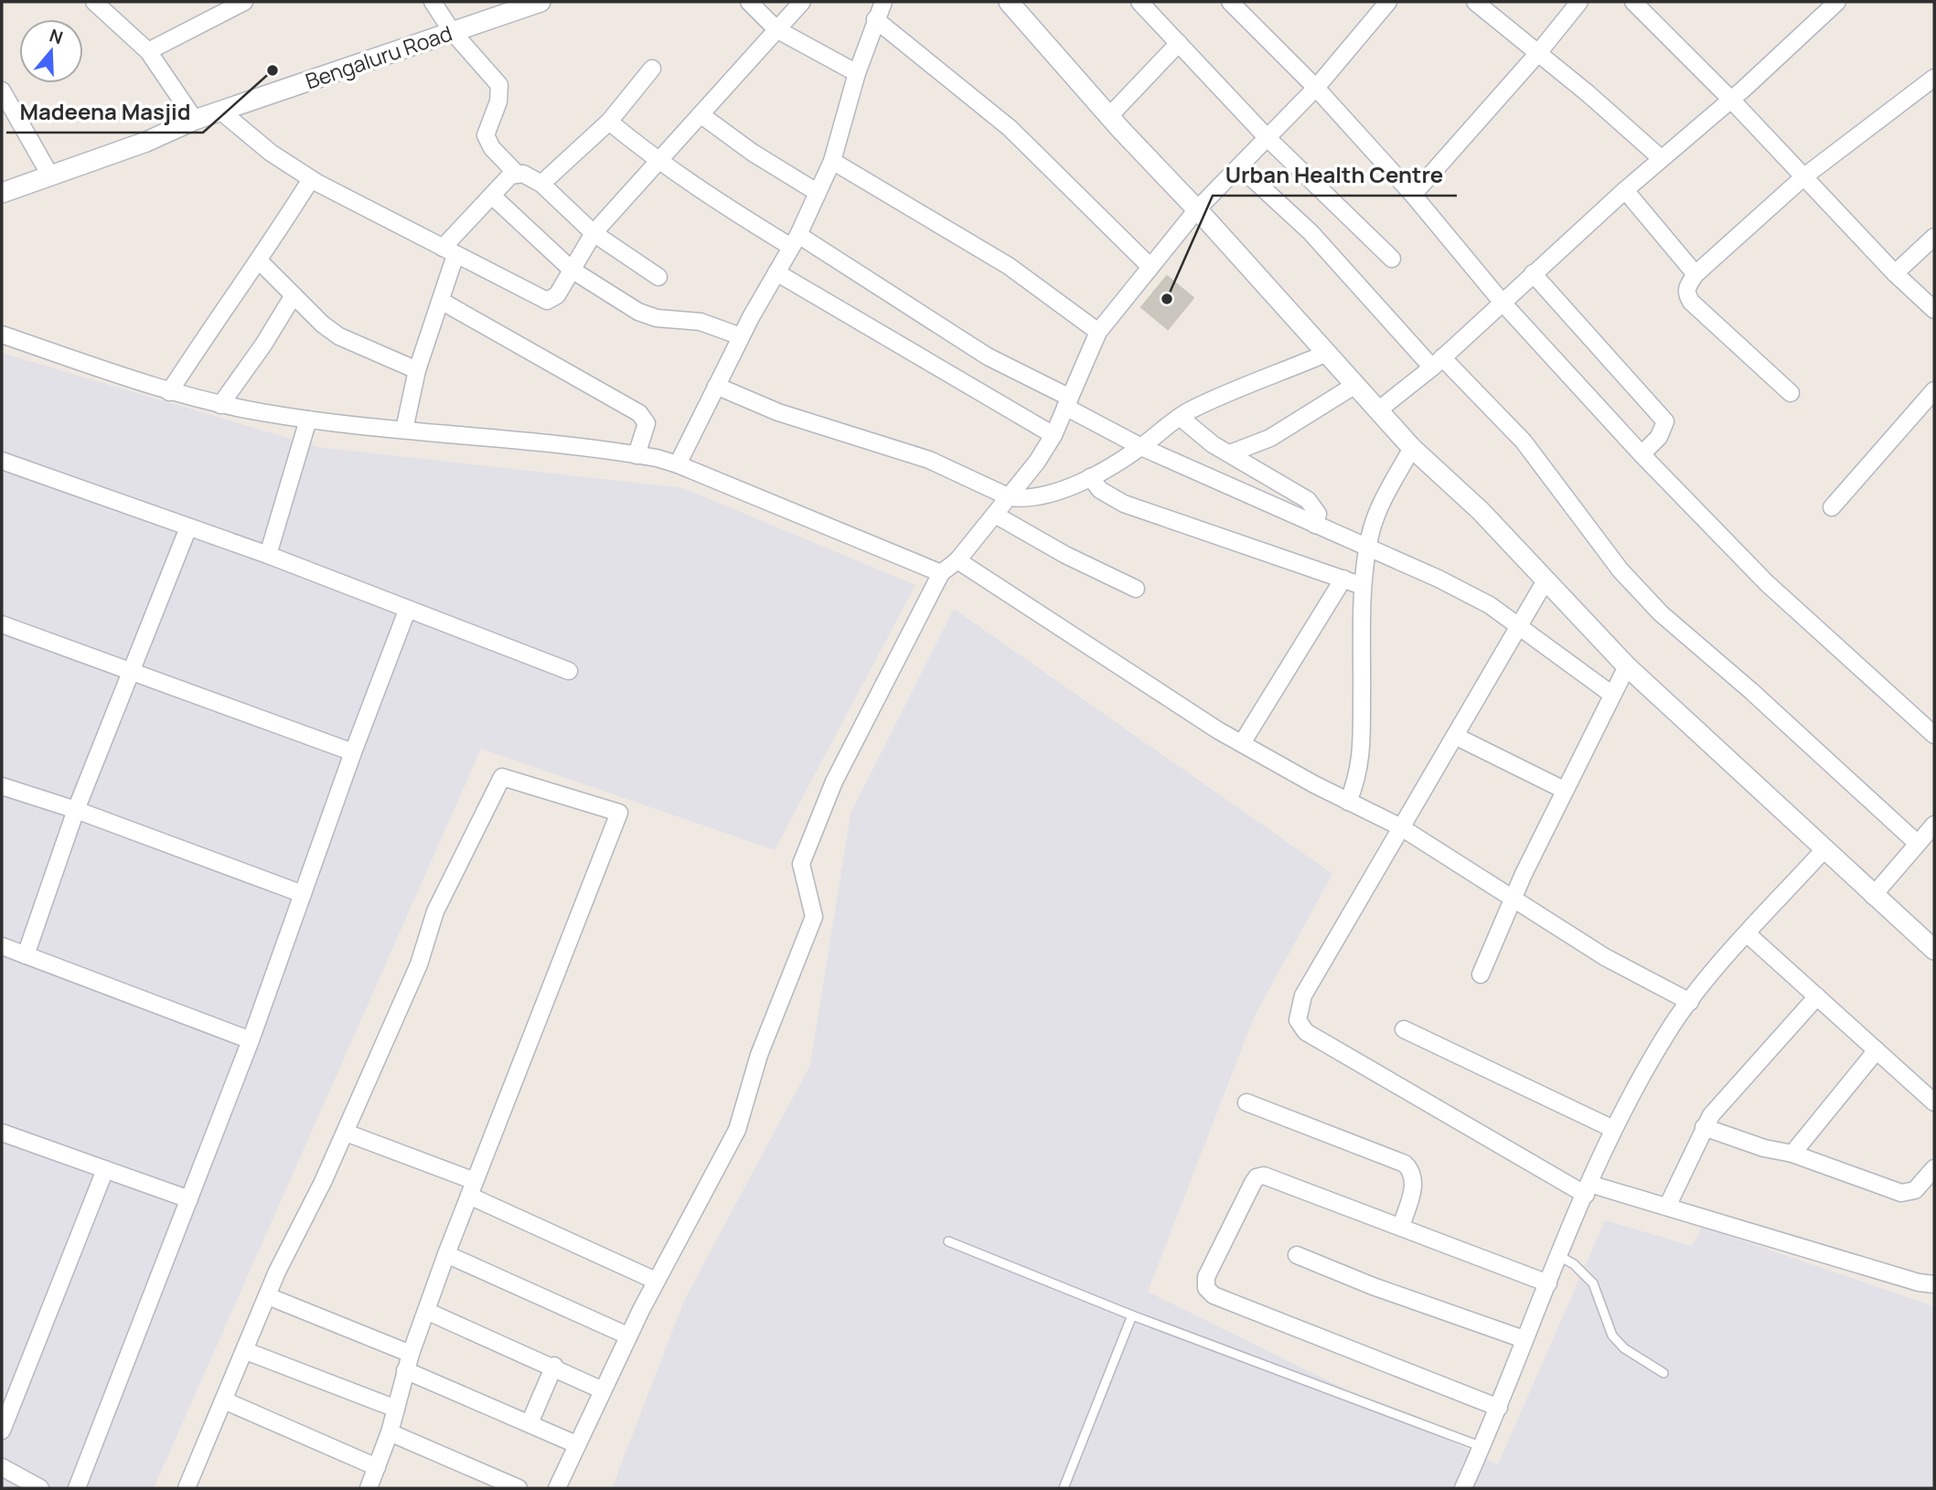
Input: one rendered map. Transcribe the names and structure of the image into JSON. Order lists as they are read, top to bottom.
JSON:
{
  "streets": {
    "street": ["Bengaluru Road"]
  },
  "places": ["Madeena Masjid", "Urban Health Centre"],
  "north": "top"
}
